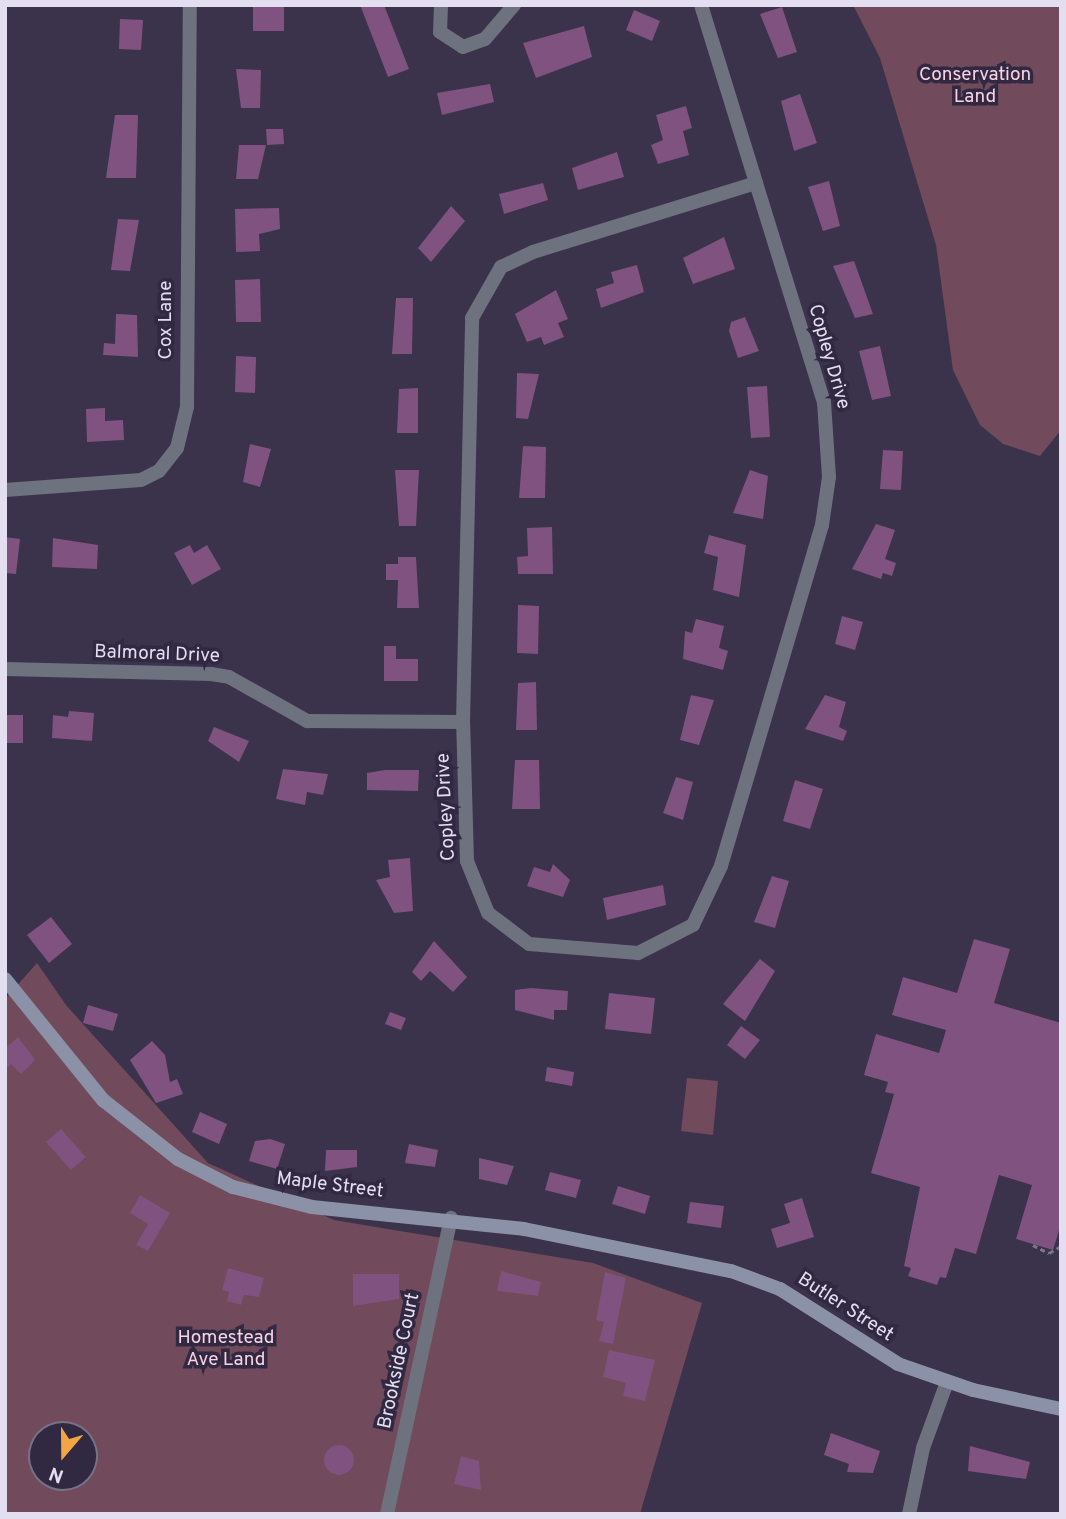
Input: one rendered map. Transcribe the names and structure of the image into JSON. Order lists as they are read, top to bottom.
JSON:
{
  "streets": {
    "street": [
      "Cox Lane",
      "Copley Drive",
      "Balmoral Drive",
      "Maple Street",
      "Butler Street",
      "Brookside Court"
    ]
  },
  "crossings": [
    ["Copley Drive", "Balmoral Drive"],
    ["Maple Street", "Butler Street"],
    ["Maple Street", "Brookside Court"]
  ],
  "parks": ["Conservation Land", "Homestead Ave Land"],
  "north": "bottom"
}
